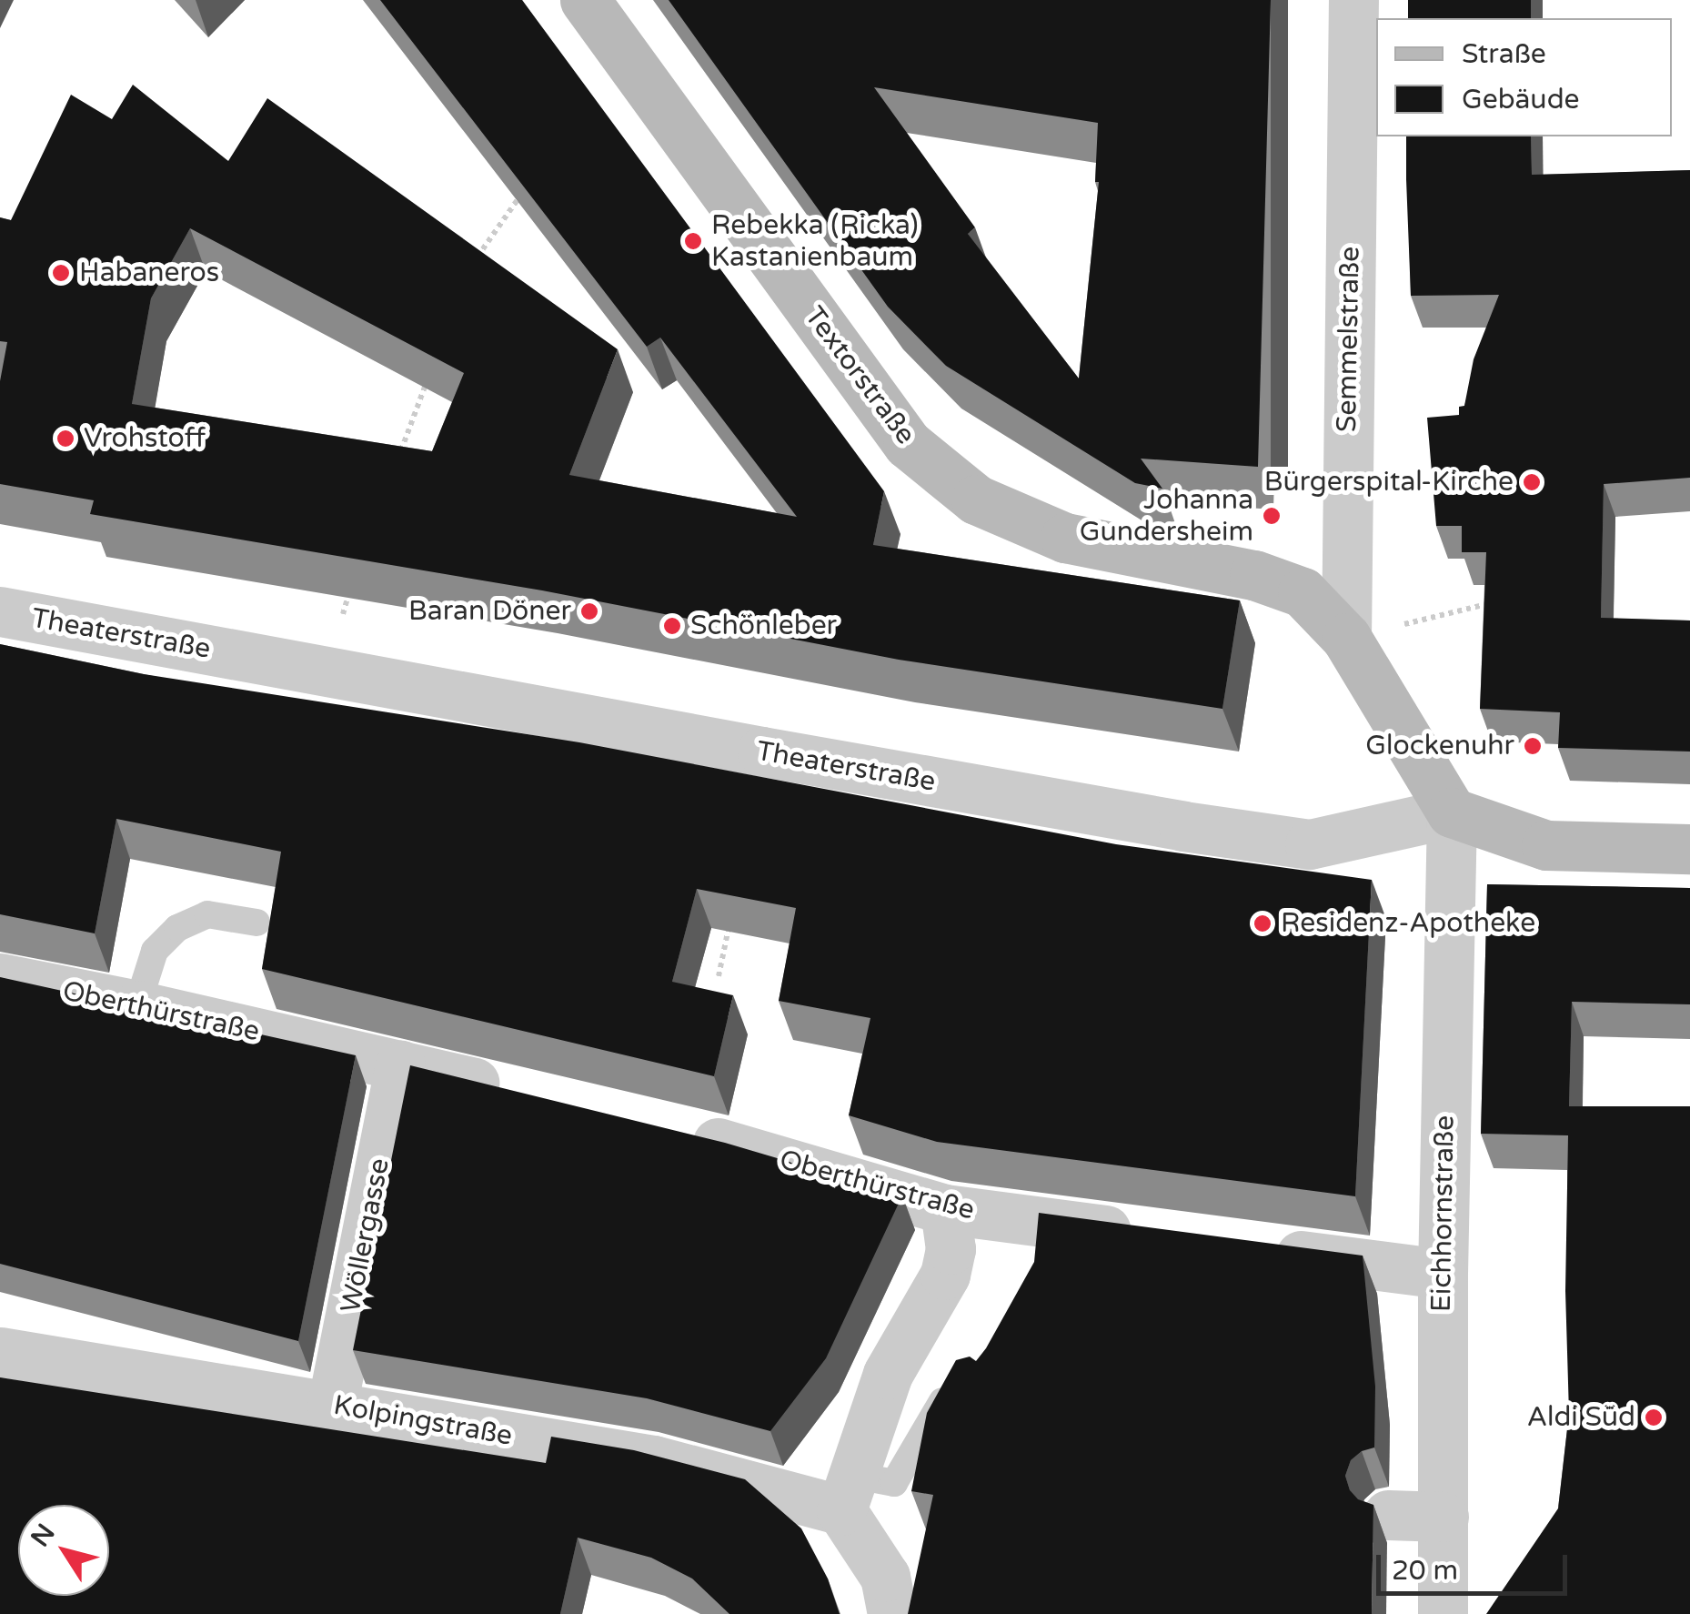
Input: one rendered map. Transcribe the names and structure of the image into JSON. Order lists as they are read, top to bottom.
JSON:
{
  "streets": {
    "street": [
      "Semmelstraße",
      "Textorstraße",
      "Theaterstraße",
      "Oberthürstraße",
      "Eichhornstraße",
      "Wöllergasse",
      "Kolpingstraße"
    ]
  },
  "crossings": [
    ["Semmelstraße", "Textorstraße"],
    ["Theaterstraße", "Eichhornstraße"],
    ["Oberthürstraße", "Wöllergasse"],
    ["Wöllergasse", "Kolpingstraße"]
  ],
  "places": [
    "Rebekka (Ricka) Kastanienbaum",
    "Habaneros",
    "Vrohstoff",
    "Bürgerspital-Kirche",
    "Johanna Gundersheim",
    "Baran Döner",
    "Schönleber",
    "Glockenuhr",
    "Residenz-Apotheke",
    "Aldi Süd"
  ],
  "legend": ["Straße", "Gebäude"],
  "scale_bar": "20 m",
  "north": "top left"
}
